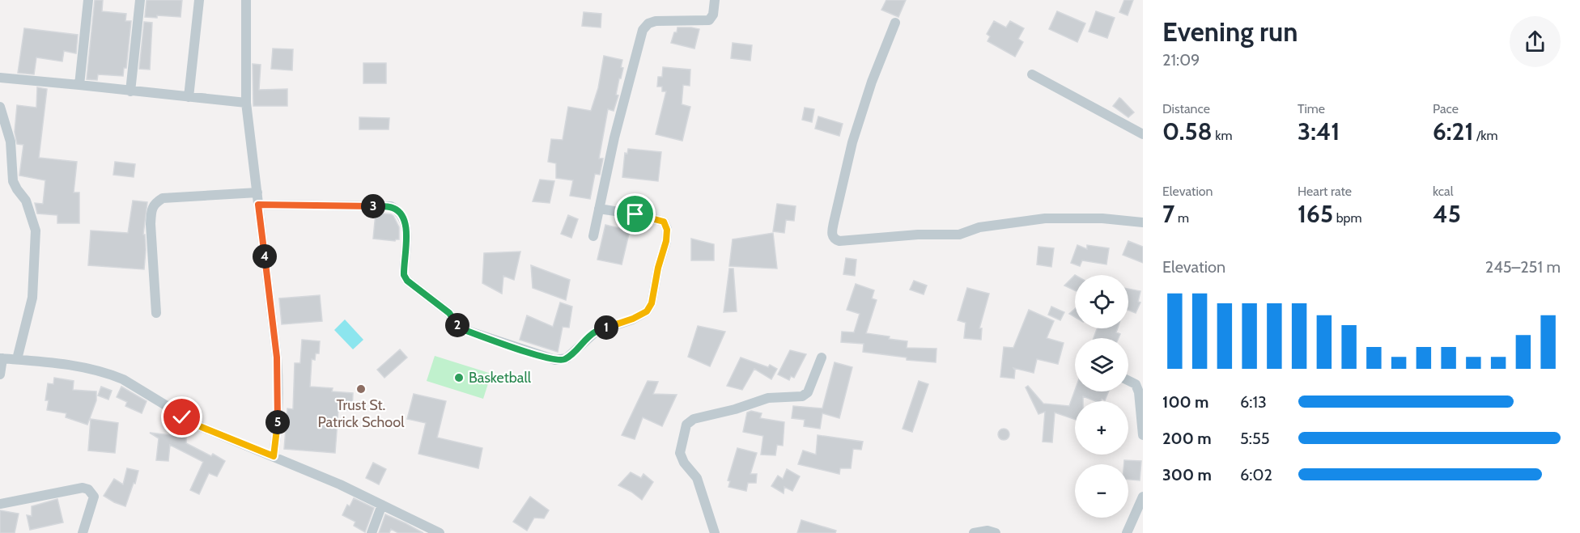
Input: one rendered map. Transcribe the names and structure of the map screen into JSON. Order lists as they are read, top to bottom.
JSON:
{
  "places": ["Basketball", "Trust St. Patrick School"],
  "page": {
    "heading": ["Evening run", "21:09"],
    "stats": [
      ["Distance", "0.58 km"],
      ["Time", "3:41"],
      ["Pace", "6:21 /km"],
      ["Elevation", "7 m"],
      ["Heart rate", "165 bpm"],
      ["kcal", "45"]
    ],
    "pins": [
      "3",
      "4",
      "2",
      "1",
      "5"
    ],
    "chart": ["Elevation", "245–251 m"],
    "map_buttons": ["+", "−"],
    "list": [
      {
        "name": "100 m",
        "note": "6:13"
      },
      {
        "name": "200 m",
        "note": "5:55"
      },
      {
        "name": "300 m",
        "note": "6:02"
      }
    ]
  }
}
